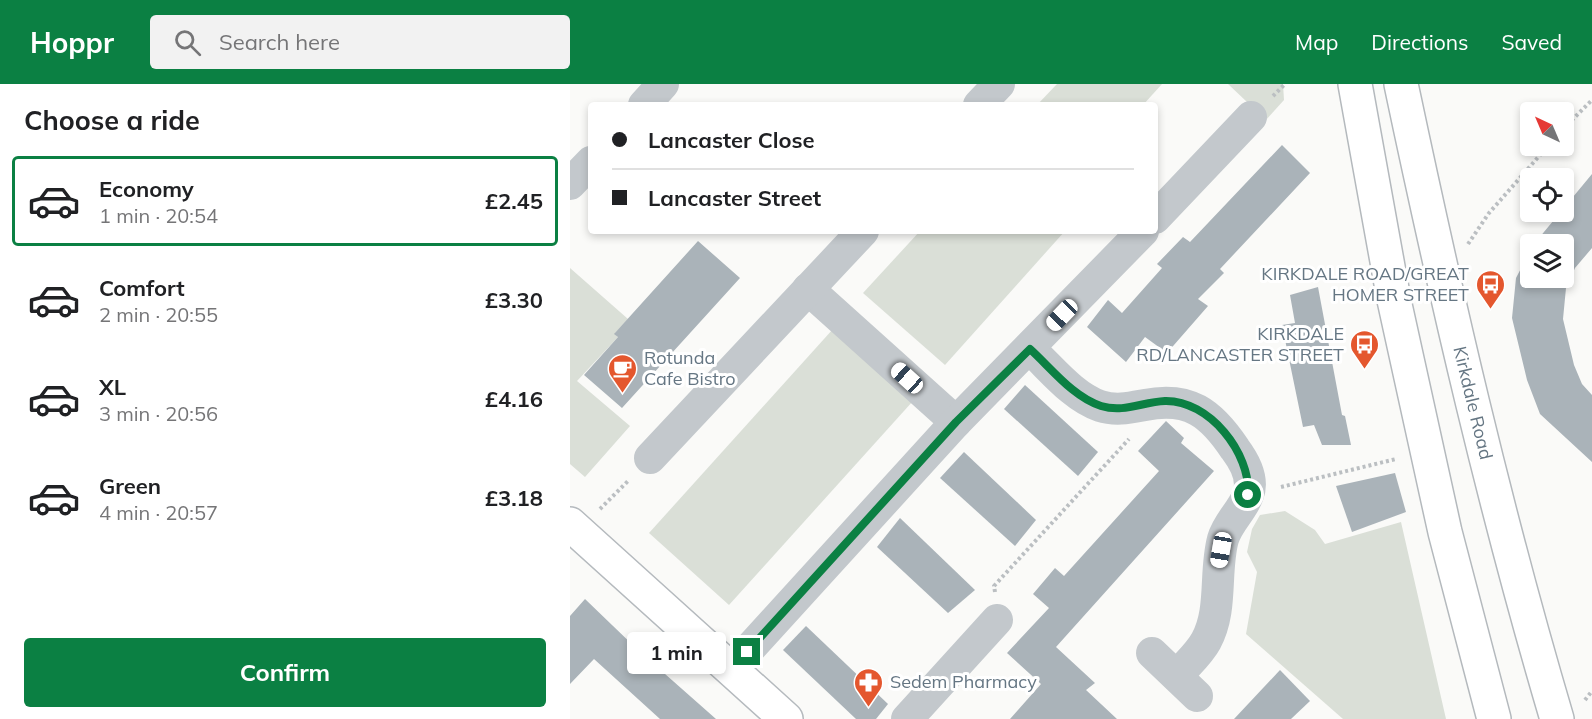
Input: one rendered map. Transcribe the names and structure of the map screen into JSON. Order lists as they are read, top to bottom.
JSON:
{
  "streets": {
    "main road": ["Kirkdale Road"]
  },
  "places": {
    "bus stop": ["KIRKDALE ROAD/GREAT HOMER STREET", "KIRKDALE RD/LANCASTER STREET"],
    "cafe": ["Rotunda Cafe Bistro"],
    "pharmacy": ["Sedem Pharmacy"]
  },
  "north": "top left",
  "page": {
    "header": "Hoppr",
    "search": "Search here",
    "nav": ["Map", "Directions", "Saved"],
    "heading": "Choose a ride",
    "banner": ["Lancaster Close", "Lancaster Street"],
    "list": [
      {
        "name": "Economy",
        "note": "1 min · 20:54",
        "value": "£2.45"
      },
      {
        "name": "Comfort",
        "note": "2 min · 20:55",
        "value": "£3.30"
      },
      {
        "name": "XL",
        "note": "3 min · 20:56",
        "value": "£4.16"
      },
      {
        "name": "Green",
        "note": "4 min · 20:57",
        "value": "£3.18"
      }
    ],
    "buttons": "Confirm",
    "bubble": "1 min"
  }
}
